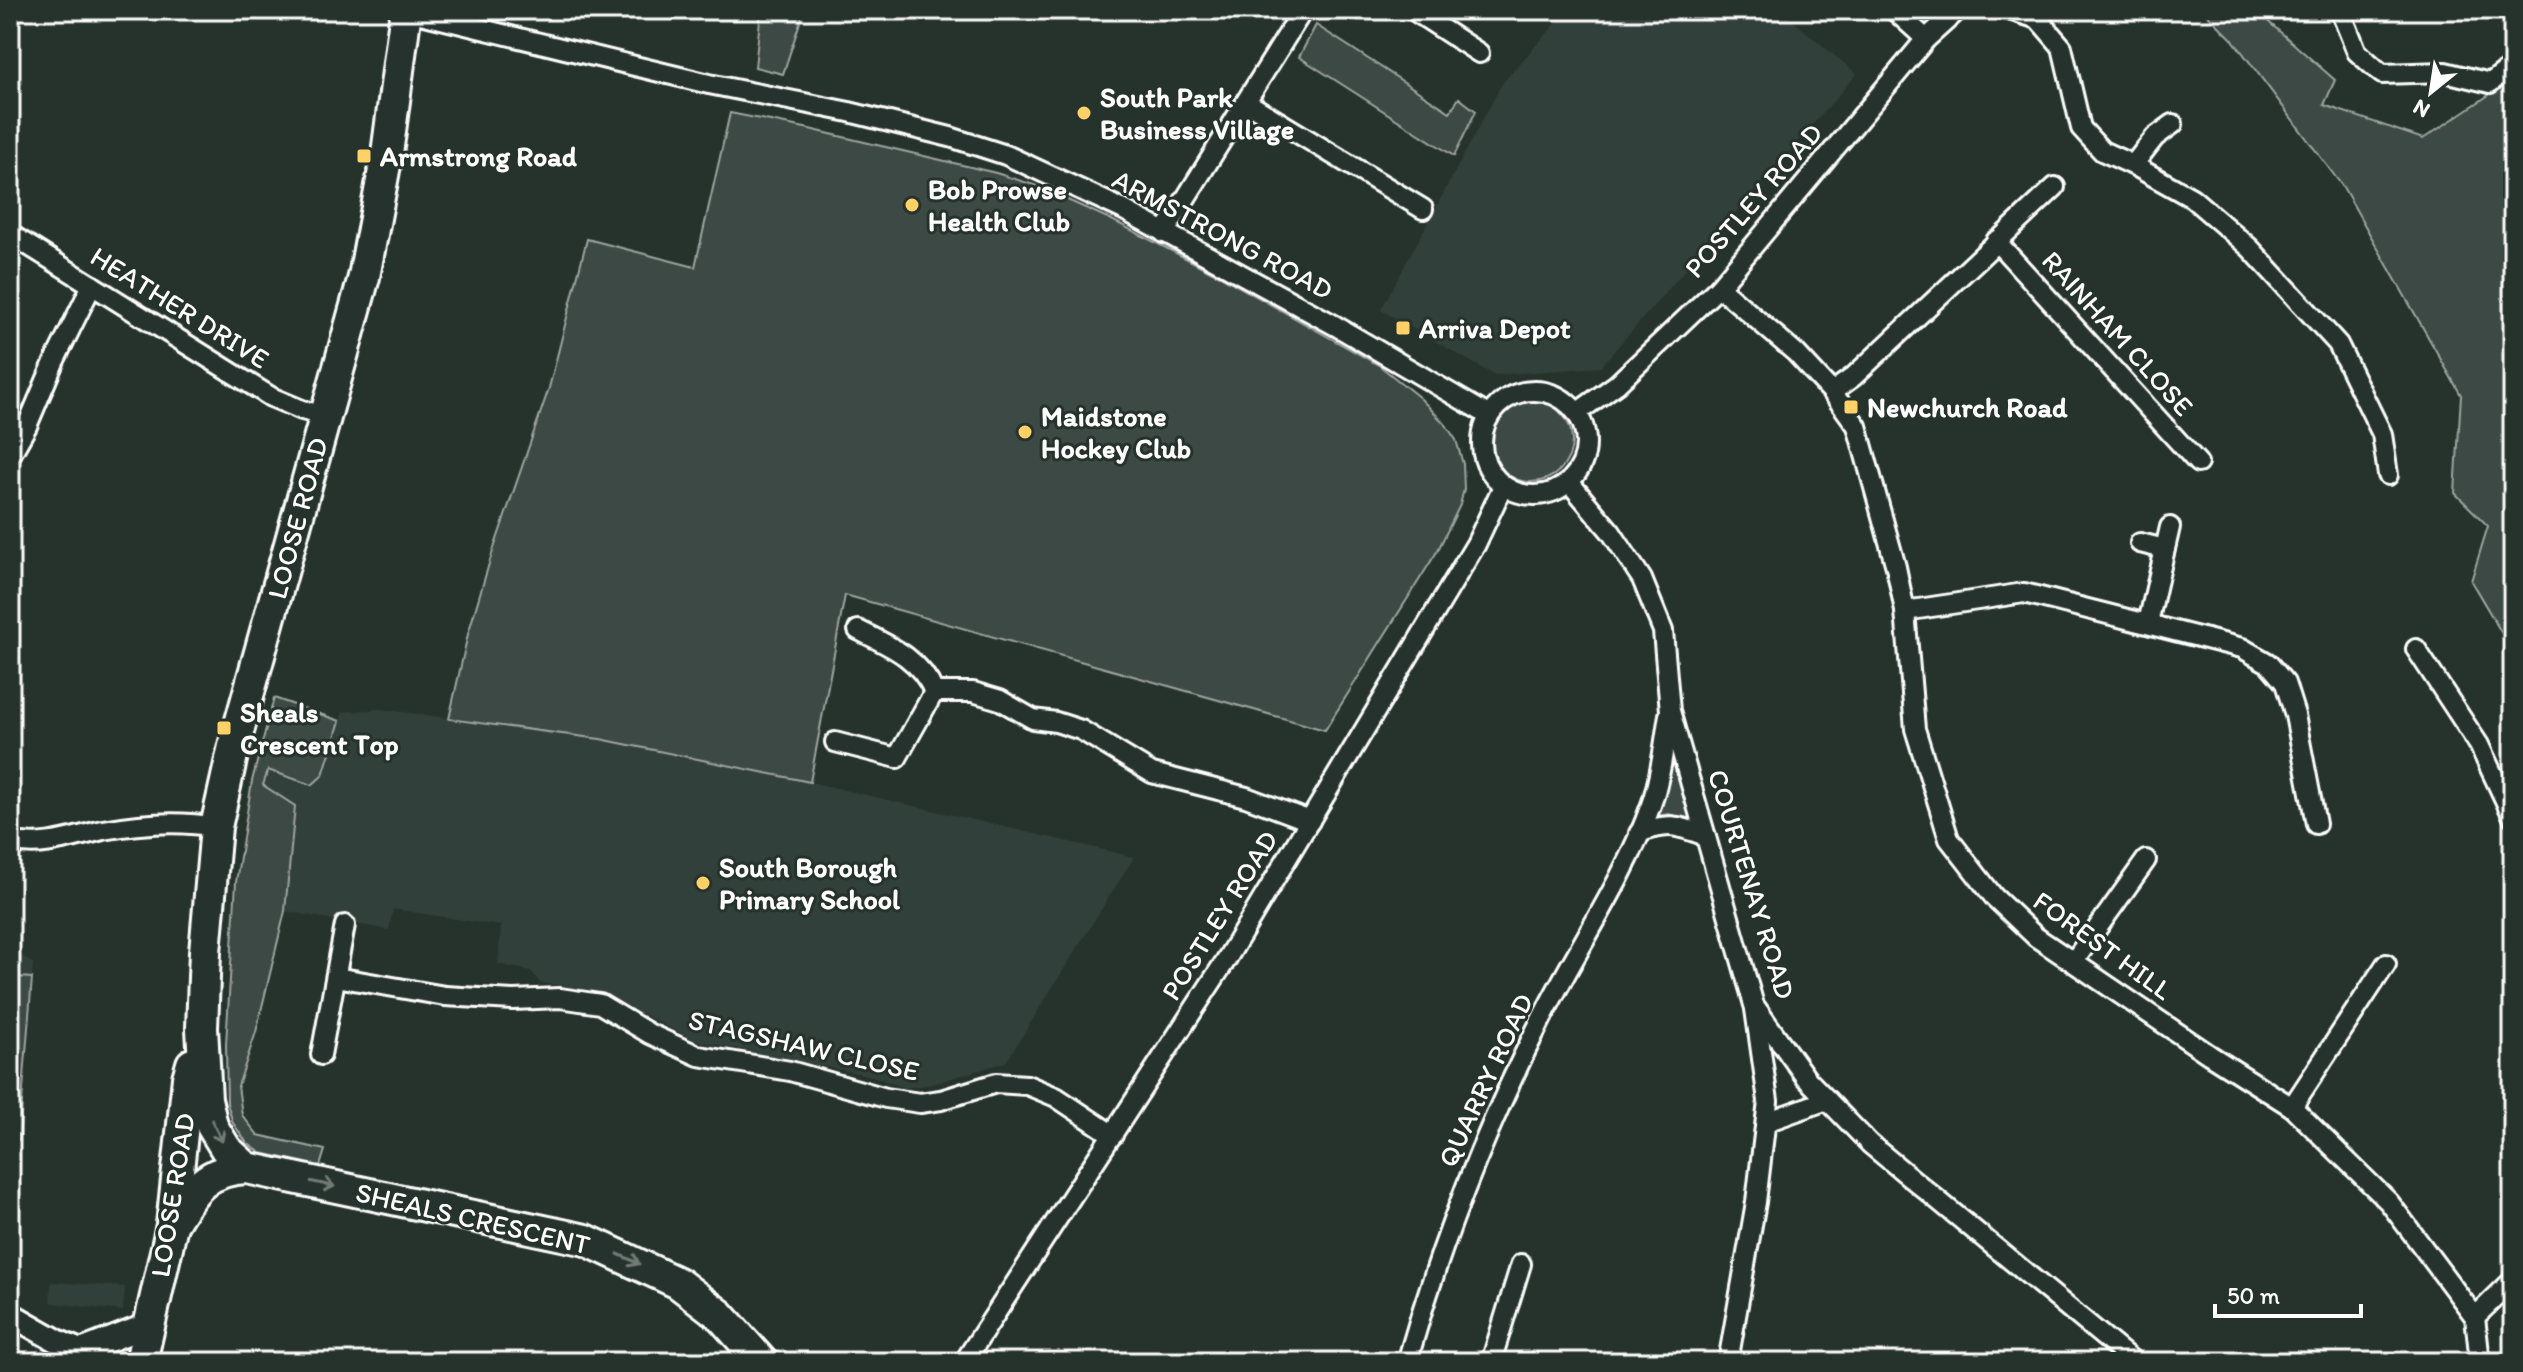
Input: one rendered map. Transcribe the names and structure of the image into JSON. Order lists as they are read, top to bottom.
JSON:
{
  "streets": {
    "highway": ["LOOSE ROAD", "SHEALS CRESCENT"],
    "street": [
      "POSTLEY ROAD",
      "ARMSTRONG ROAD",
      "HEATHER DRIVE",
      "RAINHAM CLOSE",
      "COURTENAY ROAD",
      "FOREST HILL",
      "STAGSHAW CLOSE",
      "QUARRY ROAD"
    ]
  },
  "crossings": [
    ["POSTLEY ROAD", "ARMSTRONG ROAD"],
    ["POSTLEY ROAD", "COURTENAY ROAD"],
    ["POSTLEY ROAD", "FOREST HILL"],
    ["POSTLEY ROAD", "STAGSHAW CLOSE"],
    ["ARMSTRONG ROAD", "LOOSE ROAD"],
    ["ARMSTRONG ROAD", "COURTENAY ROAD"],
    ["HEATHER DRIVE", "LOOSE ROAD"],
    ["LOOSE ROAD", "SHEALS CRESCENT"],
    ["COURTENAY ROAD", "QUARRY ROAD"]
  ],
  "one_way": ["SHEALS CRESCENT"],
  "places": {
    "other": [
      "South Park Business Village",
      "Bob Prowse Health Club",
      "Maidstone Hockey Club",
      "South Borough Primary School"
    ],
    "transit": [
      "Armstrong Road",
      "Arriva Depot",
      "Newchurch Road",
      "Sheals Crescent Top"
    ]
  },
  "scale_bar": "50 m",
  "north": "bottom left"
}
